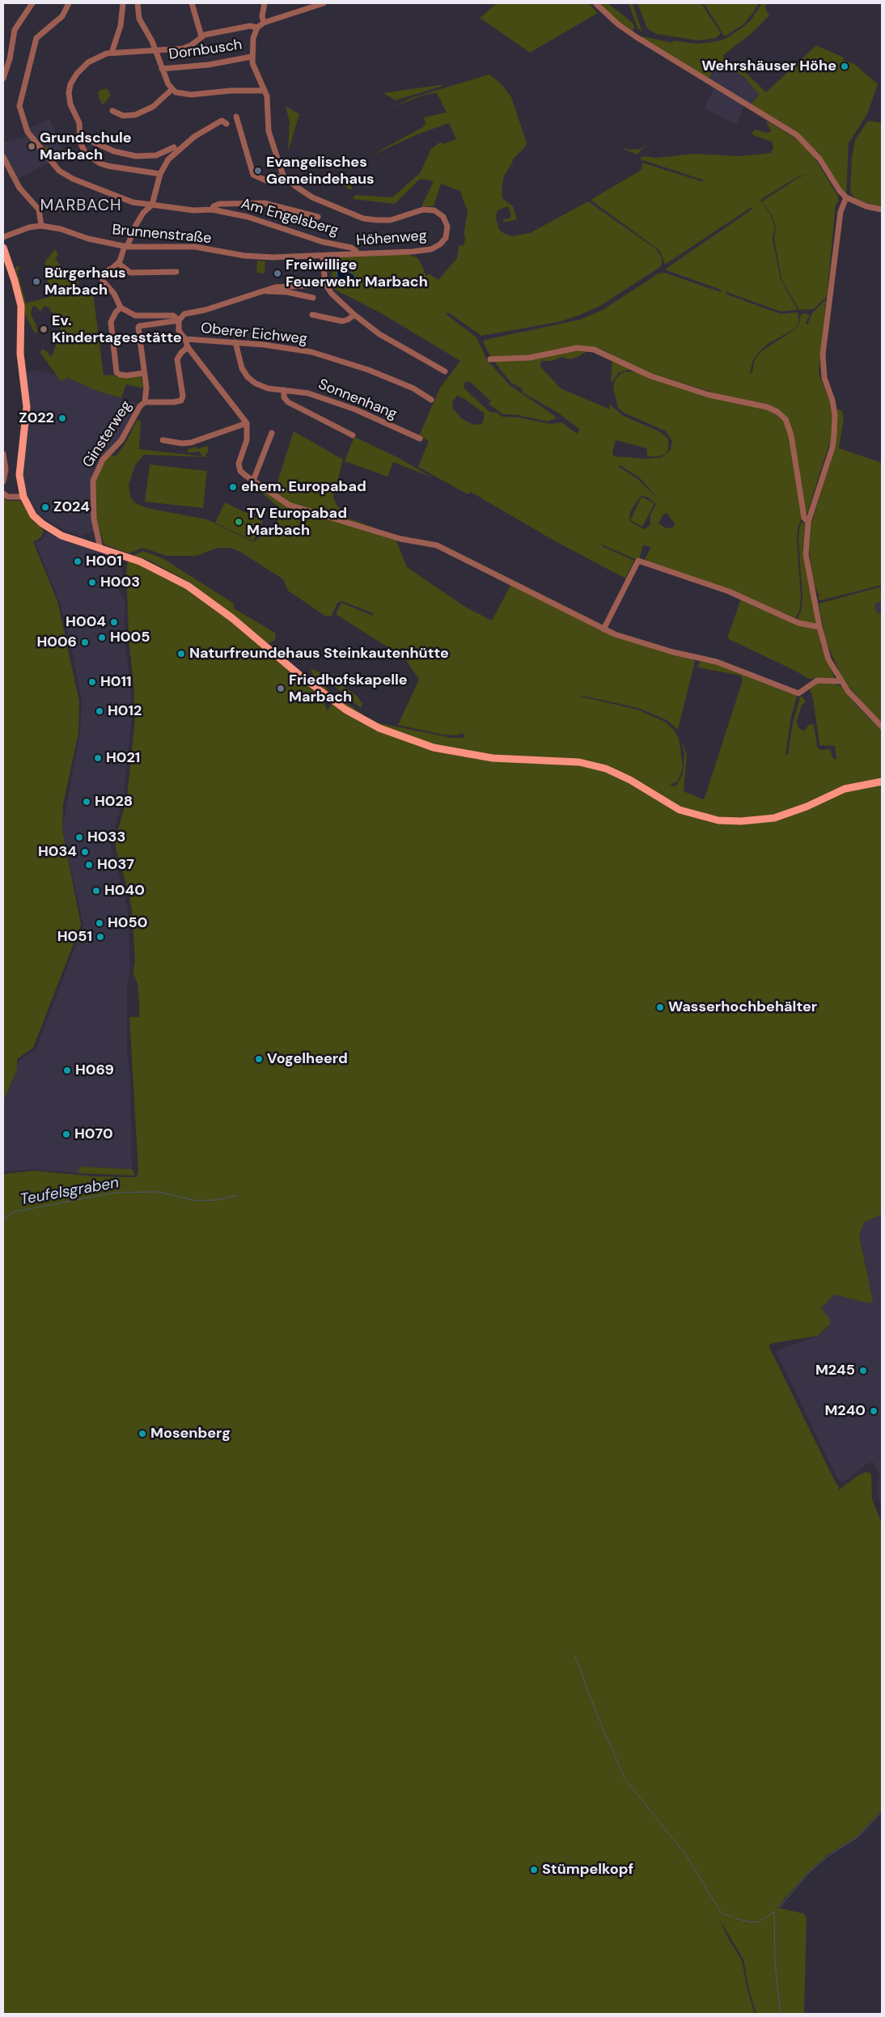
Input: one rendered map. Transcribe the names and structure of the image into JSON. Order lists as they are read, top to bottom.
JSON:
{
  "streets": {
    "street": [
      "Dornbusch",
      "Am Engelsberg",
      "Brunnenstraße",
      "Höhenweg",
      "Oberer Eichweg",
      "Sonnenhang",
      "Ginsterweg"
    ]
  },
  "crossings": [
    ["Am Engelsberg", "Höhenweg"],
    ["Brunnenstraße", "Höhenweg"],
    ["Oberer Eichweg", "Sonnenhang"]
  ],
  "districts": ["MARBACH"],
  "water": ["Teufelsgraben"],
  "places": [
    "Wehrshäuser Höhe",
    "Grundschule Marbach",
    "Evangelisches Gemeindehaus",
    "Freiwillige Feuerwehr Marbach",
    "Bürgerhaus Marbach",
    "Ev. Kindertagesstätte",
    "Z022",
    "ehem. Europabad",
    "Z024",
    "TV Europabad Marbach",
    "H001",
    "H003",
    "H004",
    "H005",
    "H006",
    "Naturfreundehaus Steinkautenhütte",
    "H011",
    "Friedhofskapelle Marbach",
    "H012",
    "H021",
    "H028",
    "H033",
    "H034",
    "H037",
    "H040",
    "H050",
    "H051",
    "Wasserhochbehälter",
    "Vogelheerd",
    "H069",
    "H070",
    "M245",
    "M240",
    "Mosenberg",
    "Stümpelkopf"
  ]
}
